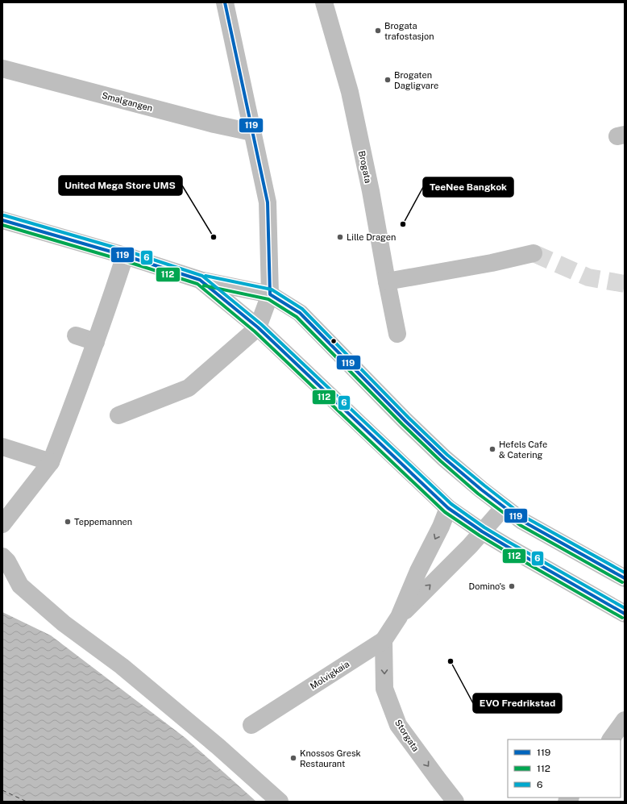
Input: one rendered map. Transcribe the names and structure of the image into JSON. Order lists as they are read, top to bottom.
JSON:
{
  "streets": {
    "street": [
      "Smalgangen",
      "Brogata",
      "Molvigkaia",
      "Storgata"
    ]
  },
  "crossings": [
    ["Molvigkaia", "Storgata"]
  ],
  "one_way": ["Storgata"],
  "places": [
    "Brogata trafostasjon",
    "Brogaten Dagligvare",
    "TeeNee Bangkok",
    "United Mega Store UMS",
    "Lille Dragen",
    "Hefels Cafe & Catering",
    "Teppemannen",
    "Domino's",
    "EVO Fredrikstad",
    "Knossos Gresk Restaurant"
  ],
  "lines": ["transit line 119", "transit line 6", "transit line 112"],
  "legend": ["119", "112", "6"]
}
